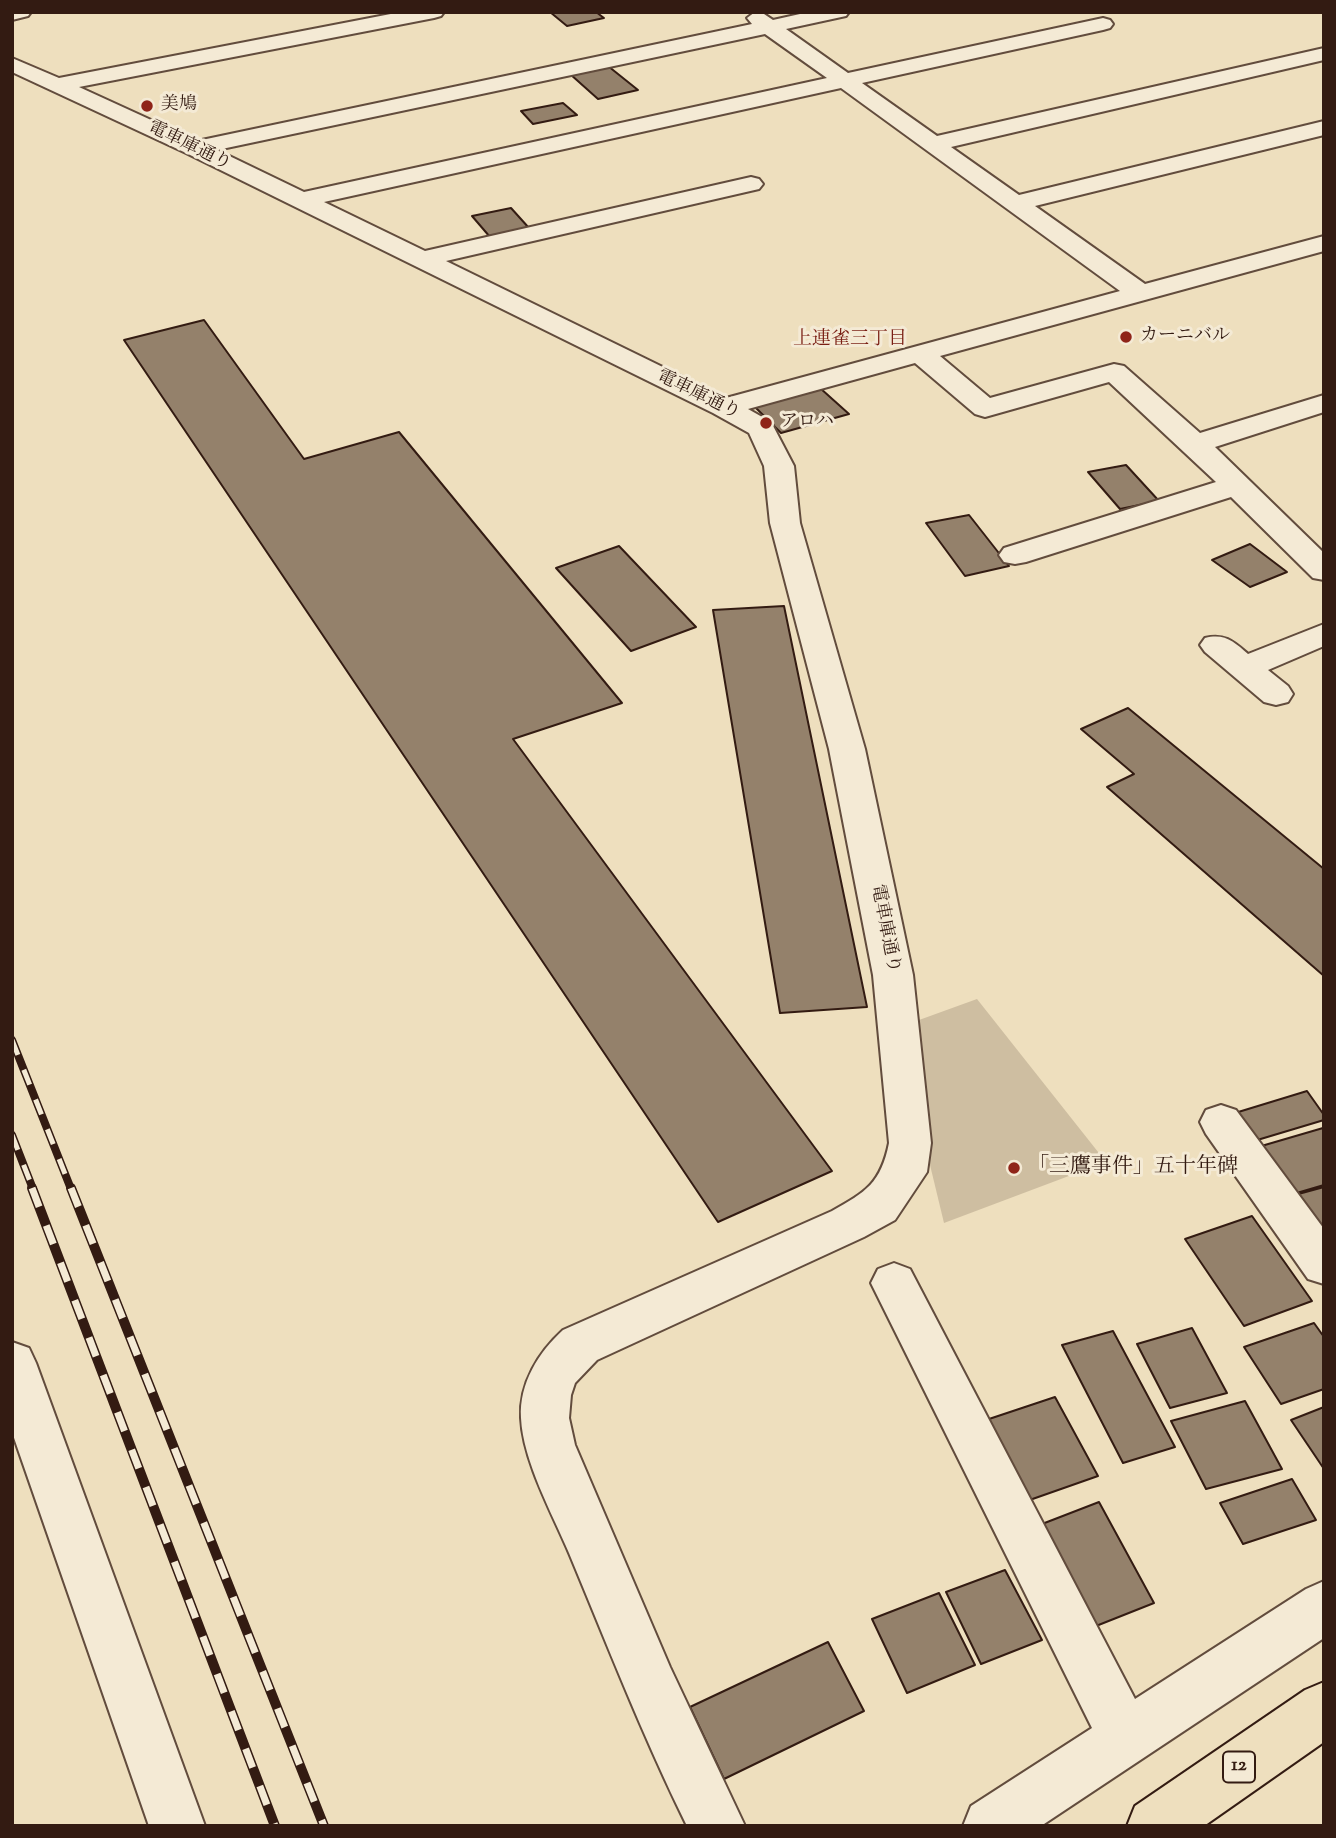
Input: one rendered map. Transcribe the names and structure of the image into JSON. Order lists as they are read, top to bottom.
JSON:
{
  "streets": {
    "main road": ["12"],
    "street": ["電車庫通り"]
  },
  "districts": ["上連雀三丁目"],
  "places": [
    "美鳩",
    "カーニバル",
    "アロハ",
    "「三鷹事件」五十年碑"
  ]
}
